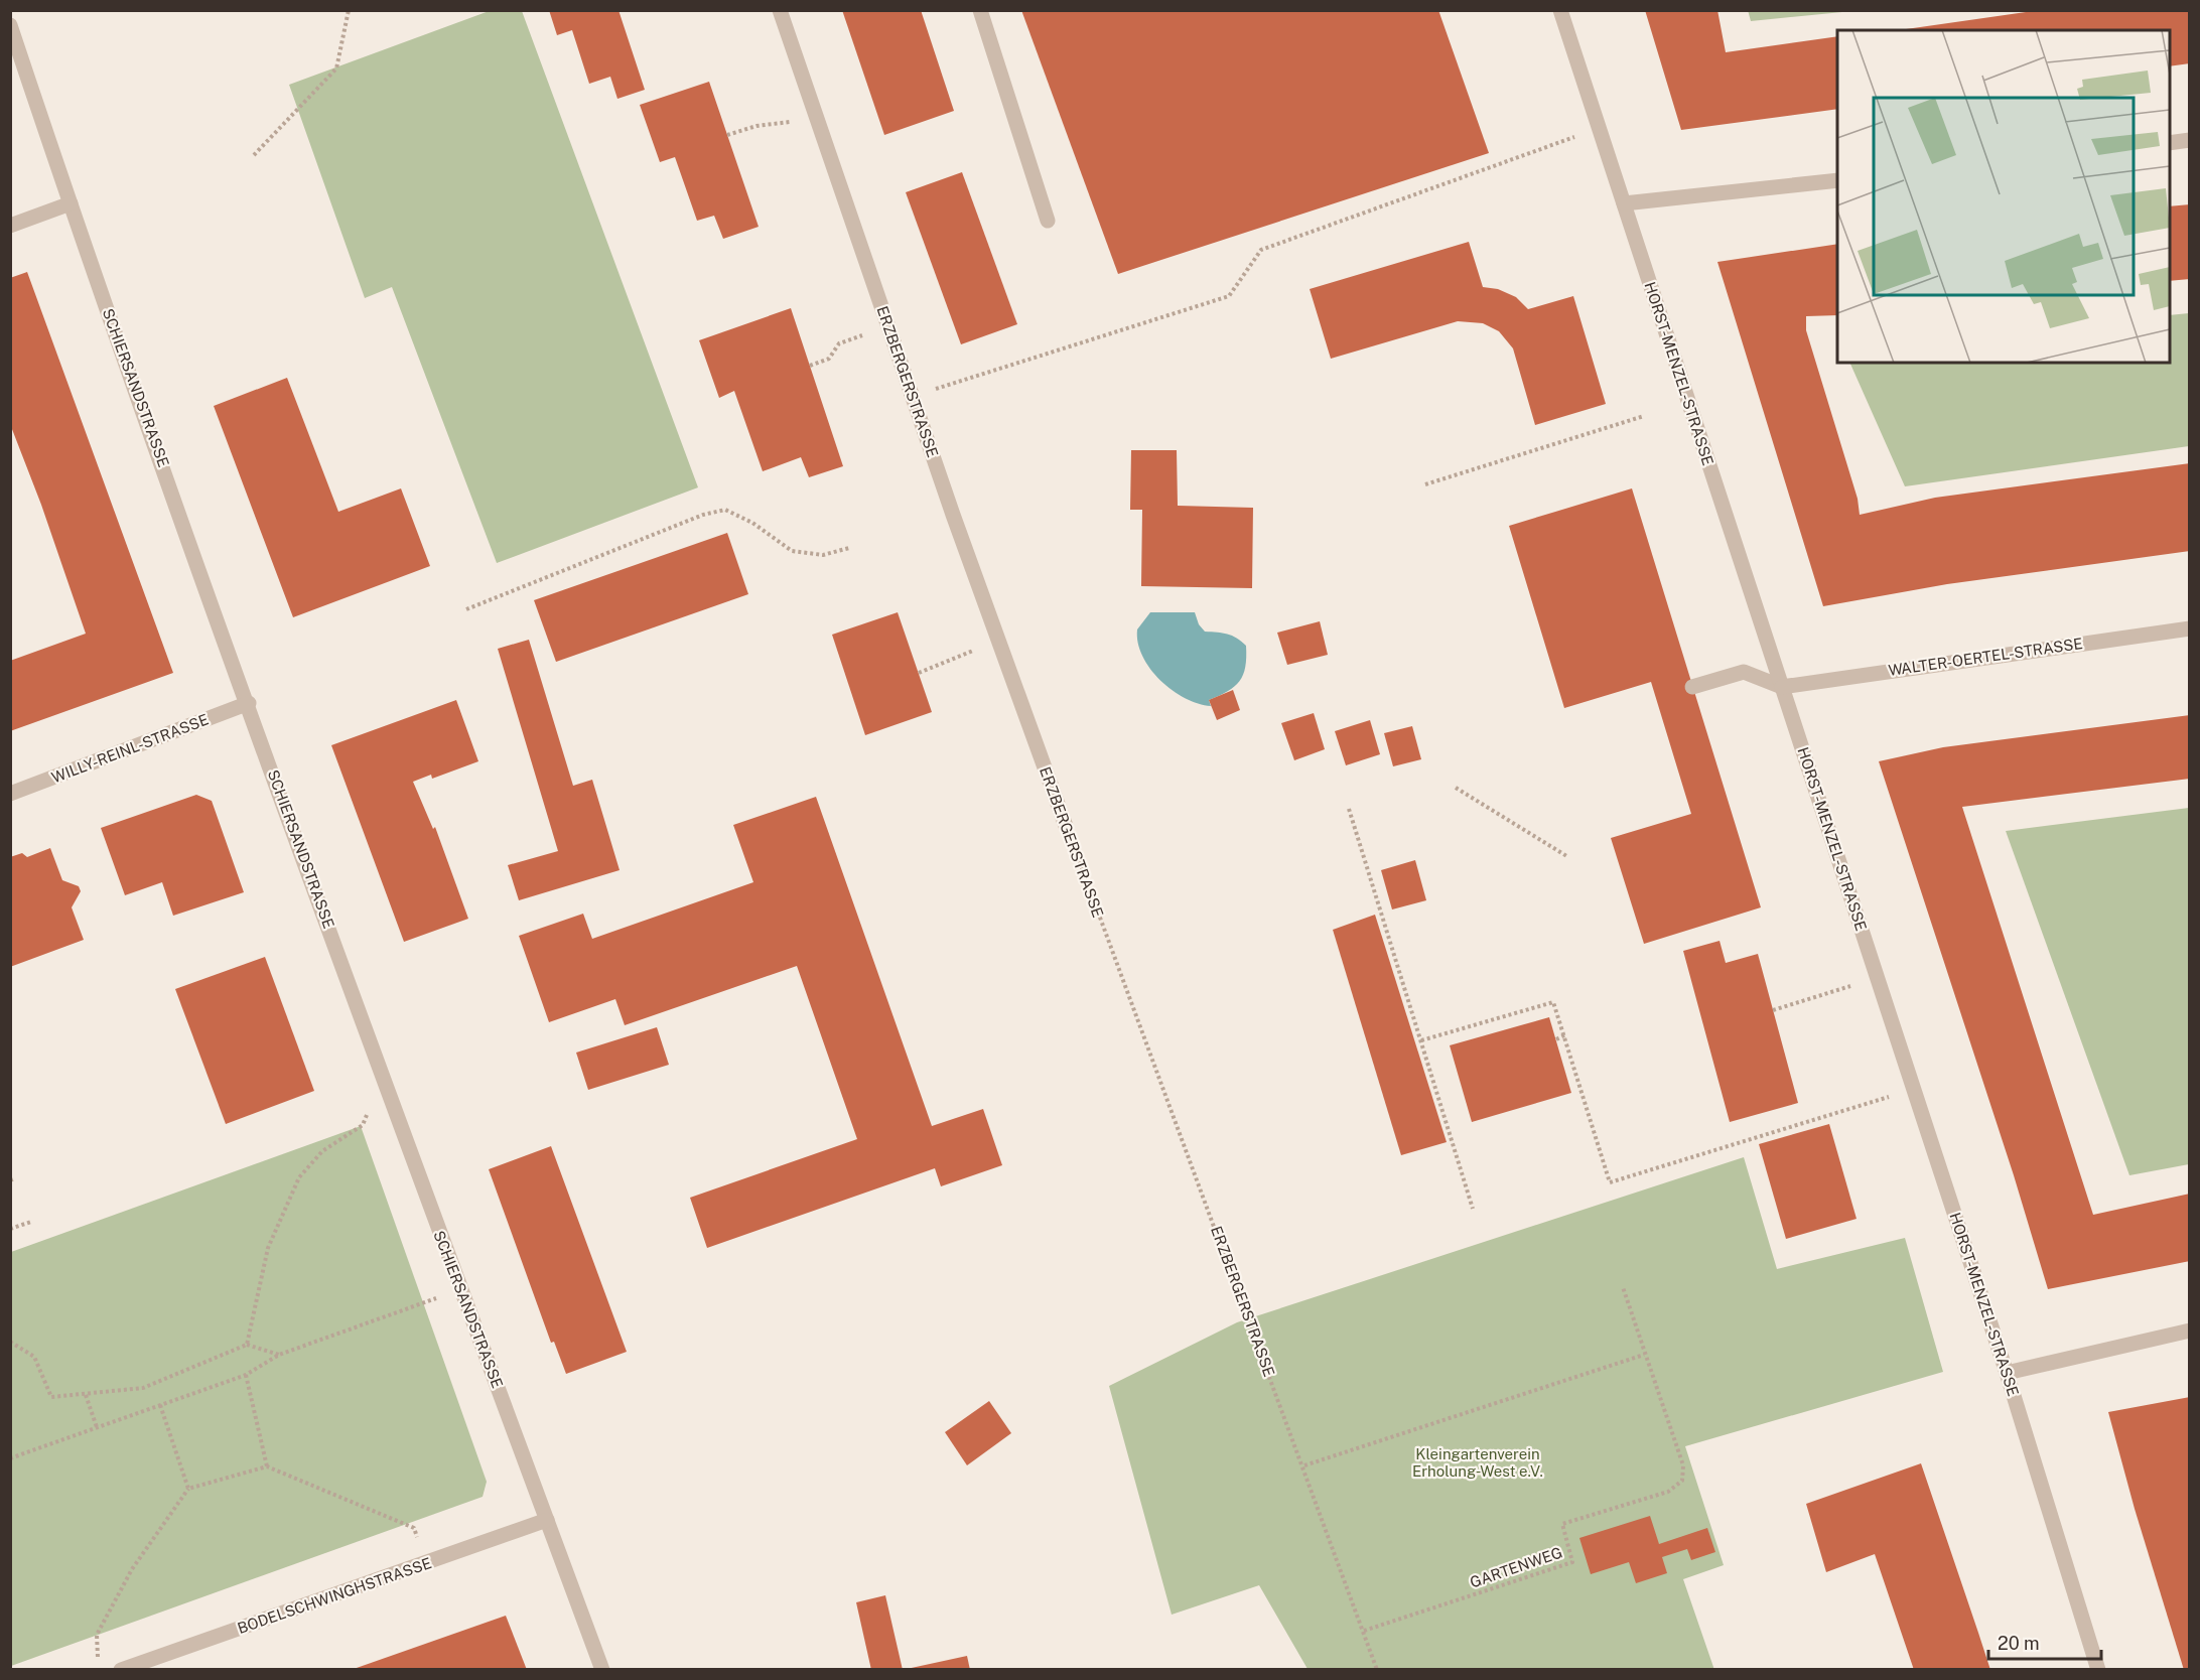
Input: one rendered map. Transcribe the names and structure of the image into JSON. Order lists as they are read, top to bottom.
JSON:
{
  "streets": {
    "street": [
      "HORST-MENZEL-STRASSE",
      "ERZBERGERSTRASSE",
      "SCHIERSANDSTRASSE",
      "WALTER-OERTEL-STRASSE",
      "WILLY-REINL-STRASSE",
      "BODELSCHWINGHSTRASSE"
    ],
    "path": ["GARTENWEG"]
  },
  "crossings": [
    ["HORST-MENZEL-STRASSE", "WALTER-OERTEL-STRASSE"],
    ["ERZBERGERSTRASSE", "GARTENWEG"],
    ["SCHIERSANDSTRASSE", "WILLY-REINL-STRASSE"],
    ["SCHIERSANDSTRASSE", "BODELSCHWINGHSTRASSE"]
  ],
  "parks": ["Kleingartenverein Erholung-West e.V."],
  "scale_bar": "20 m"
}
